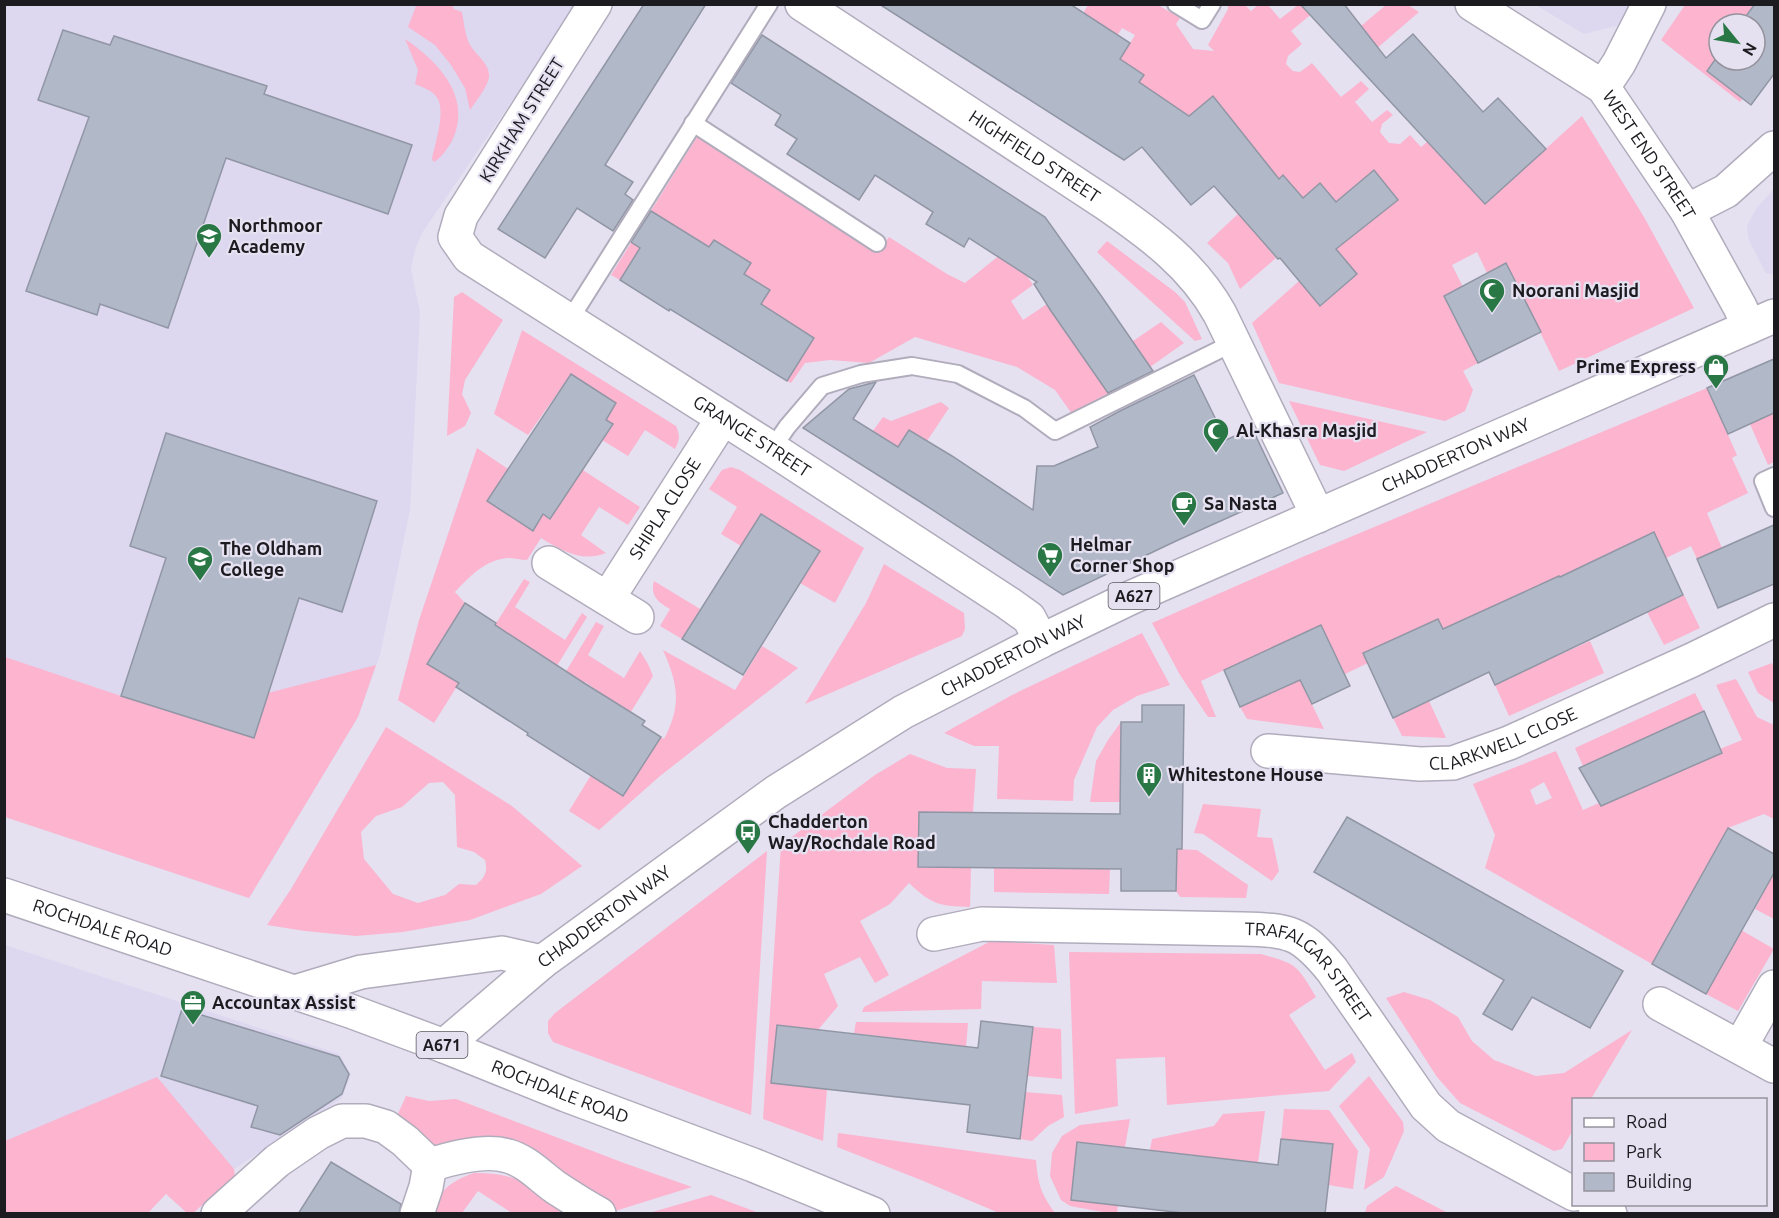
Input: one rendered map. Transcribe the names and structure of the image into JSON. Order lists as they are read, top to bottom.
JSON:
{
  "streets": {
    "street": [
      "KIRKHAM STREET",
      "WEST END STREET",
      "HIGHFIELD STREET",
      "GRANGE STREET",
      "CHADDERTON WAY",
      "SHIPLA CLOSE",
      "A627",
      "CLARKWELL CLOSE",
      "ROCHDALE ROAD",
      "TRAFALGAR STREET",
      "A671"
    ]
  },
  "crossings": [
    ["KIRKHAM STREET", "GRANGE STREET"],
    ["WEST END STREET", "CHADDERTON WAY"],
    ["HIGHFIELD STREET", "CHADDERTON WAY"],
    ["GRANGE STREET", "CHADDERTON WAY"],
    ["GRANGE STREET", "SHIPLA CLOSE"],
    ["CHADDERTON WAY", "ROCHDALE ROAD"]
  ],
  "places": {
    "school or university": ["Northmoor Academy", "The Oldham College"],
    "mosque": ["Noorani Masjid", "Al-Khasra Masjid"],
    "shop": ["Prime Express"],
    "cafe": ["Sa Nasta"],
    "supermarket": ["Helmar Corner Shop"],
    "building": ["Whitestone House"],
    "bus stop": ["Chadderton Way/Rochdale Road"],
    "office": ["Accountax Assist"]
  },
  "legend": ["Road", "Park", "Building"],
  "north": "bottom right"
}
